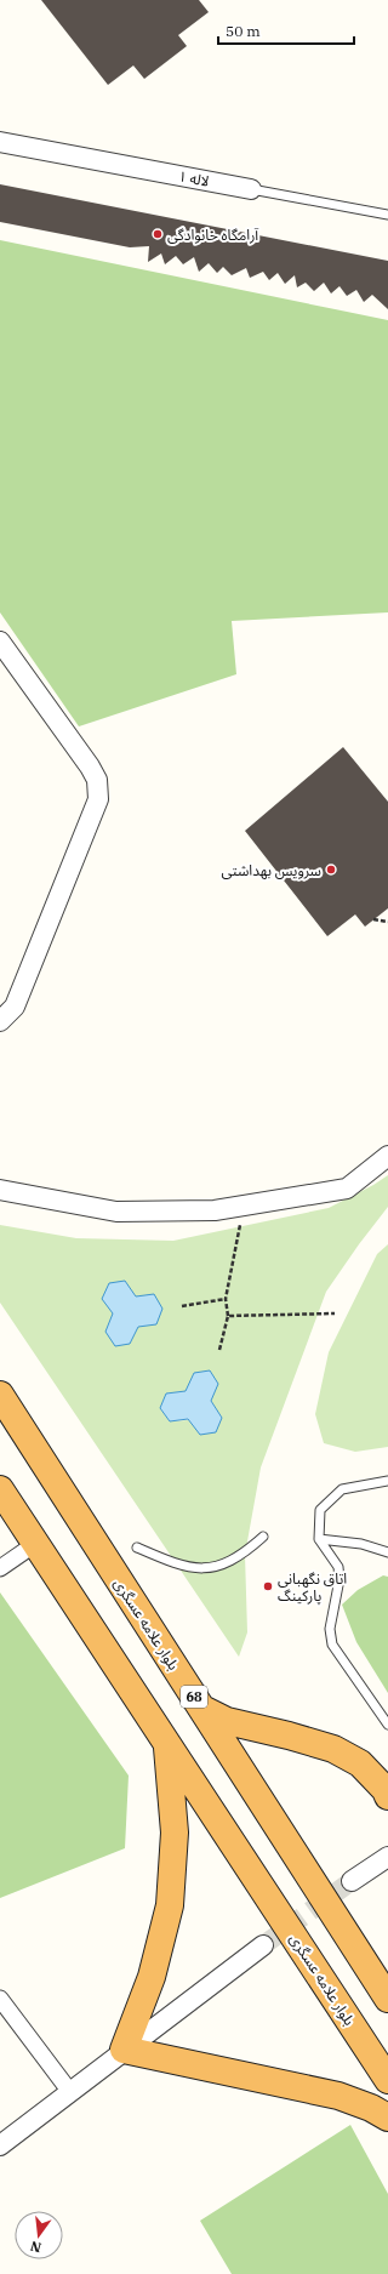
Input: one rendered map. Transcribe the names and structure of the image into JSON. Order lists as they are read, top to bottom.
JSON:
{
  "streets": {
    "highway": ["بلوار علامه عسگری", "68"],
    "street": ["لاله ۱"]
  },
  "places": ["آرامگاه خانوادگی", "سرویس بهداشتی", "اتاق نگهبانی پارکینگ"],
  "scale_bar": "50 m",
  "north": "bottom"
}
